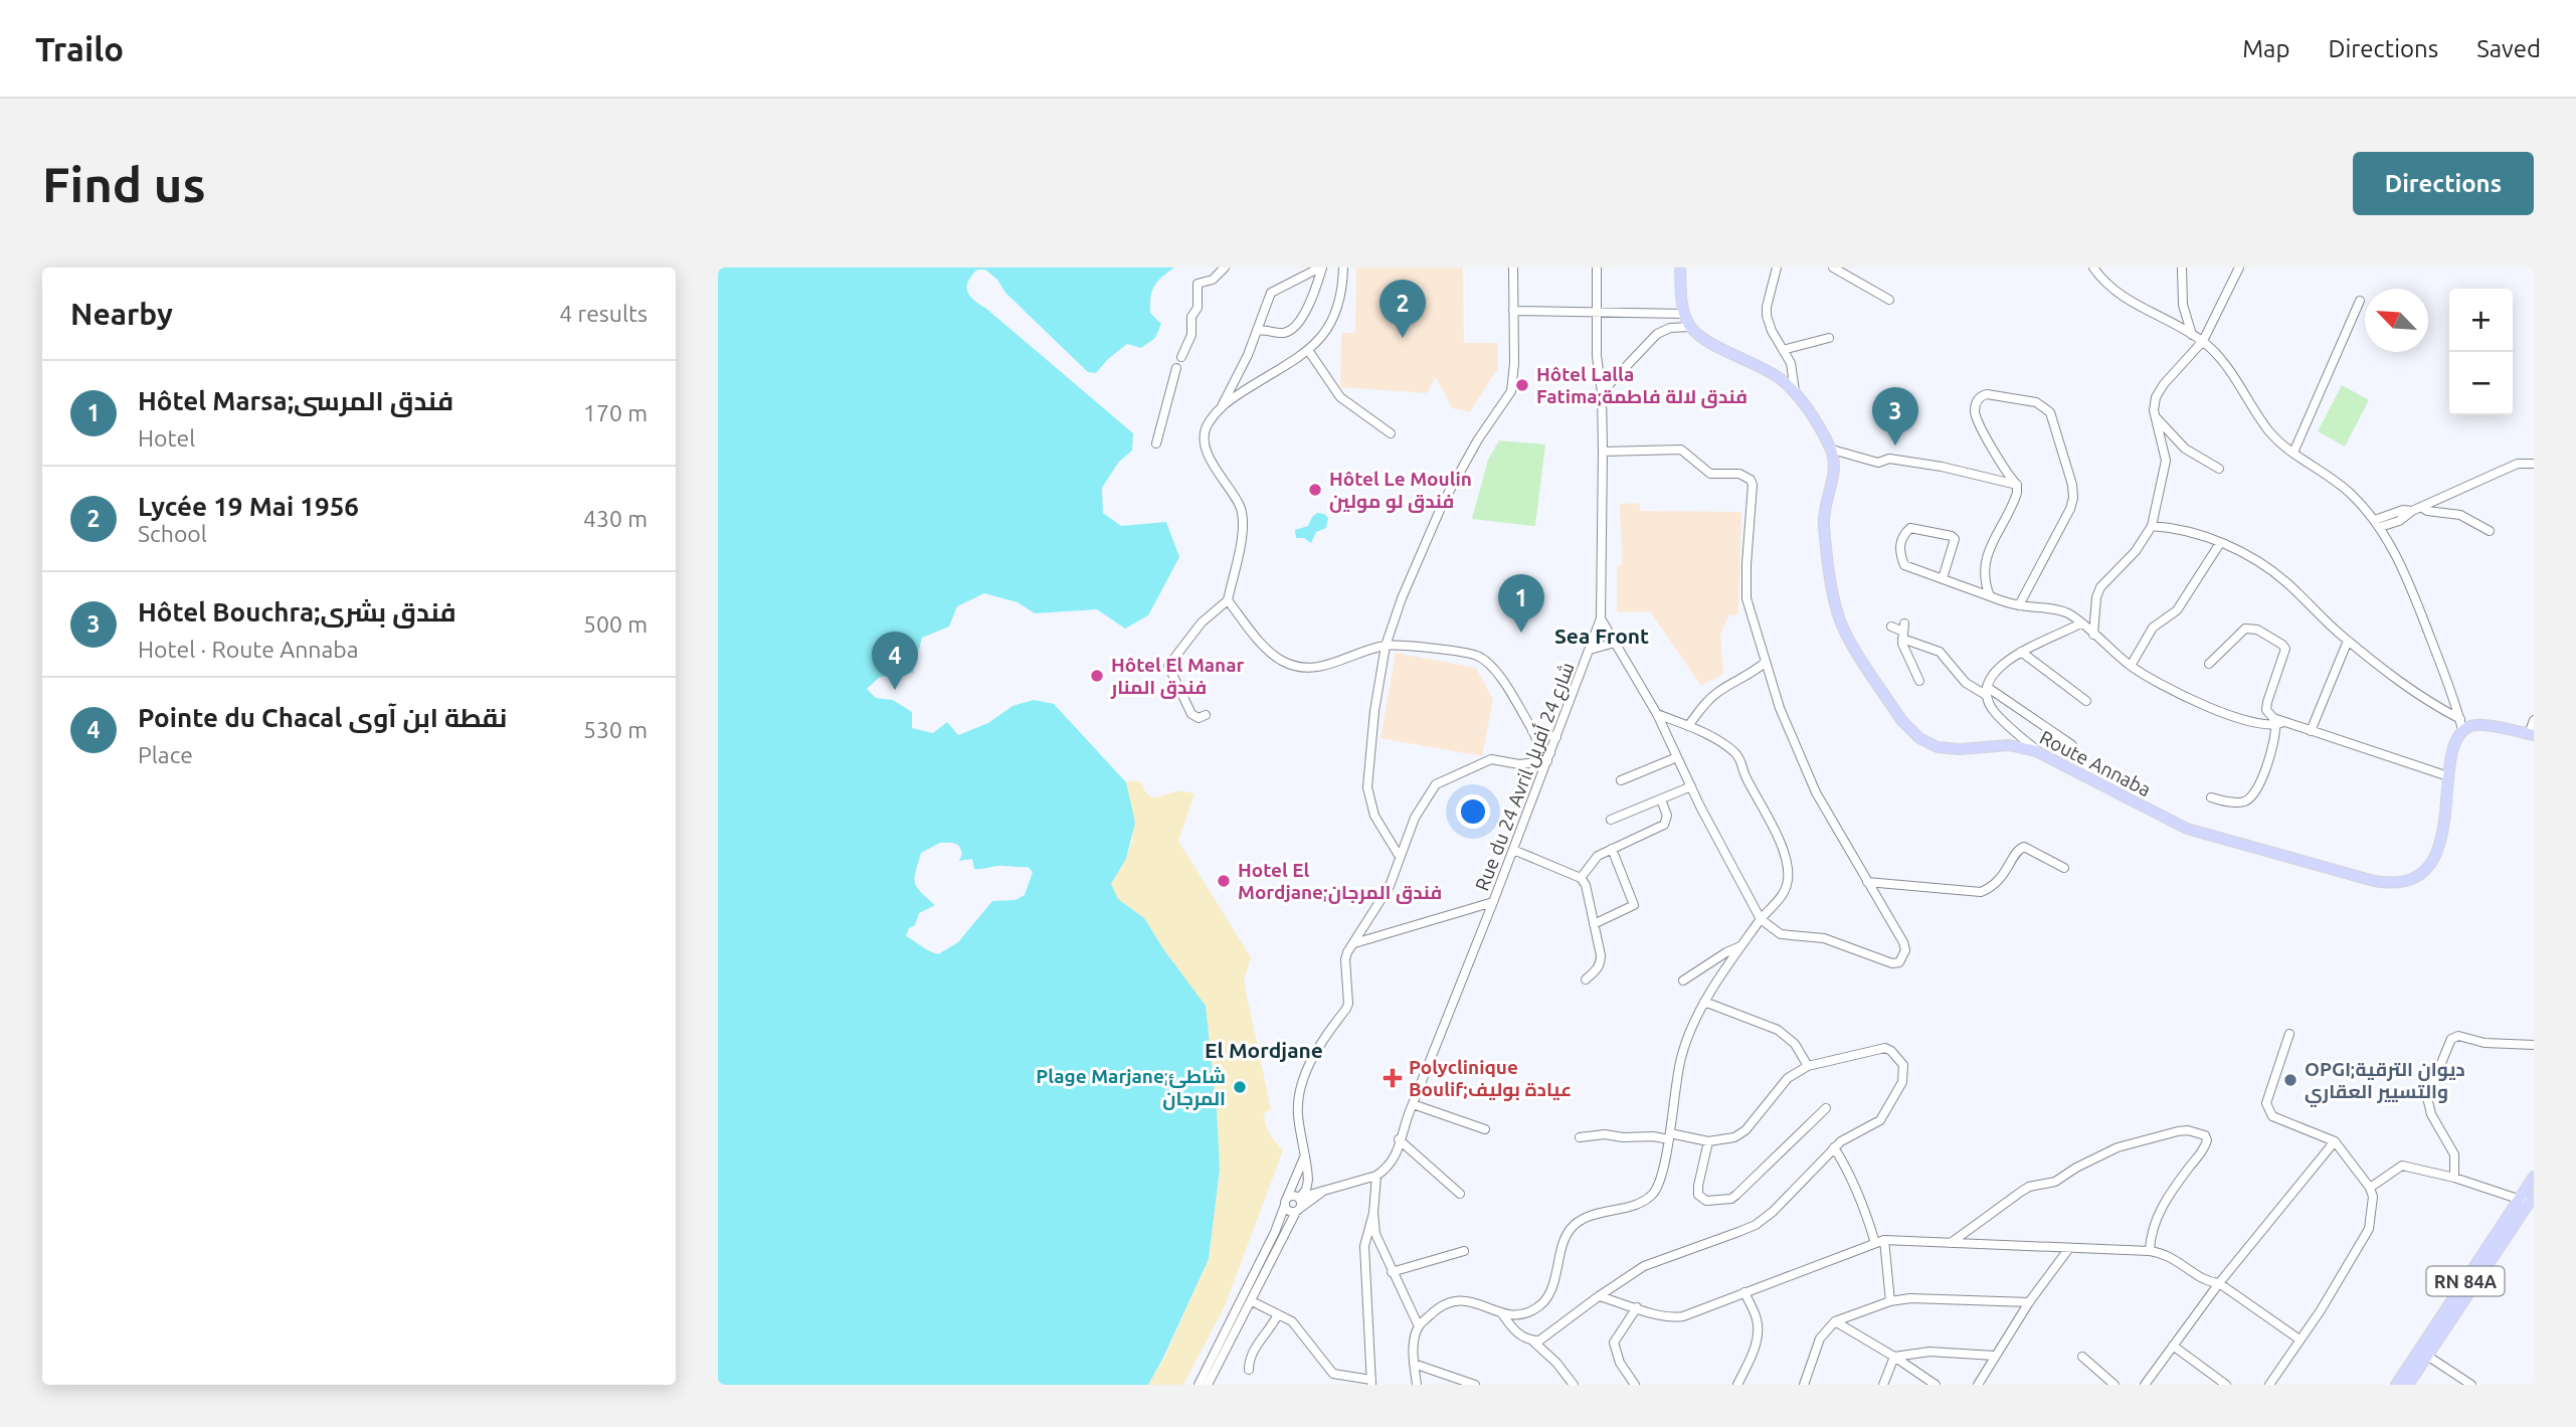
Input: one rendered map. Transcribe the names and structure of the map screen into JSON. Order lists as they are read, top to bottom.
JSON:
{
  "streets": {
    "main road": ["Route Annaba", "RN 84A"],
    "street": ["Rue du 24 Avril شارع 24 أفريل"]
  },
  "districts": ["Sea Front", "El Mordjane"],
  "places": {
    "other": [
      "Hôtel Lalla Fatima;فندق لالة فاطمة",
      "Hôtel Le Moulin فندق لو مولين",
      "Hôtel El Manar فندق المنار",
      "Hotel El Mordjane;فندق المرجان",
      "OPGI;ديوان الترقية والتسيير العقاري",
      "Plage Marjane;شاطئ المرجان"
    ],
    "health": ["Polyclinique Boulif;عيادة بوليف"]
  },
  "north": "top left",
  "page": {
    "header": "Trailo",
    "nav": ["Map", "Directions", "Saved"],
    "buttons": "Directions",
    "title": "Find us",
    "heading": ["Nearby", "4 results"],
    "pins": [
      "2",
      "3",
      "1",
      "4"
    ],
    "map_buttons": ["+", "−"],
    "list": [
      {
        "mark": "1",
        "name": "Hôtel Marsa;فندق المرسى",
        "note": "Hotel",
        "value": "170 m"
      },
      {
        "mark": "2",
        "name": "Lycée 19 Mai 1956",
        "note": "School",
        "value": "430 m"
      },
      {
        "mark": "3",
        "name": "Hôtel Bouchra;فندق بشرى",
        "note": "Hotel · Route Annaba",
        "value": "500 m"
      },
      {
        "mark": "4",
        "name": "Pointe du Chacal نقطة ابن آوى",
        "note": "Place",
        "value": "530 m"
      }
    ]
  }
}
